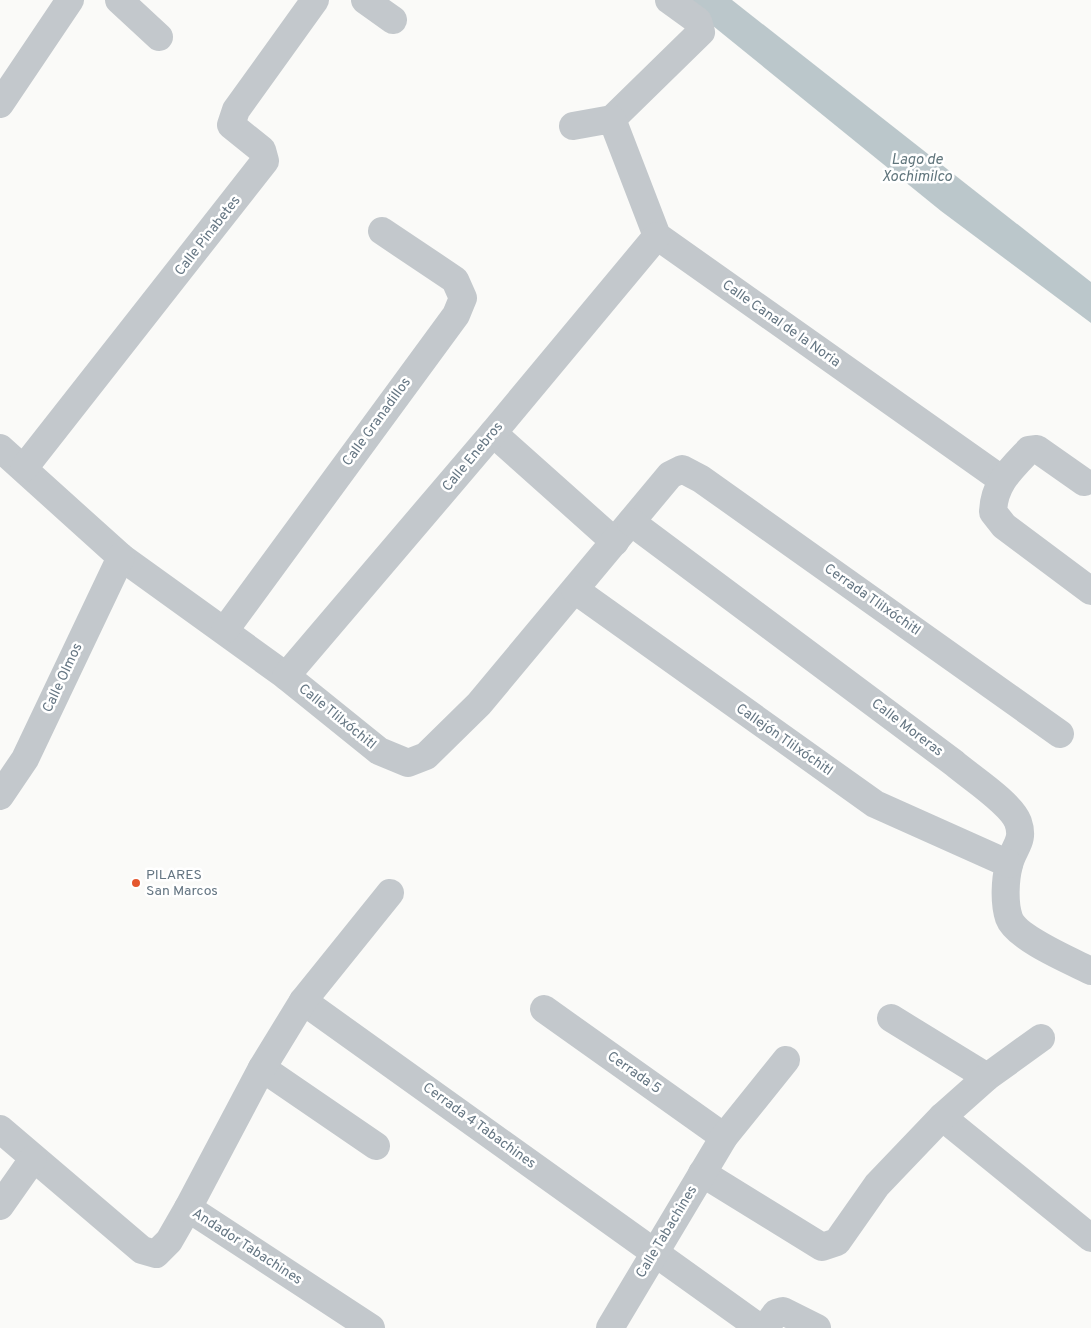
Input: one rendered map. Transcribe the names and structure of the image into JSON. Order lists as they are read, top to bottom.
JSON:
{
  "streets": {
    "street": [
      "Calle Pinabetes",
      "Calle Canal de la Noria",
      "Calle Granadillos",
      "Calle Enebros",
      "Cerrada Tlilxóchitl",
      "Calle Olmos",
      "Calle Tlilxóchitl",
      "Calle Moreras",
      "Callejón Tlilxóchitl",
      "Cerrada 5",
      "Cerrada 4 Tabachines",
      "Calle Tabachines",
      "Andador Tabachines"
    ]
  },
  "crossings": [
    ["Calle Pinabetes", "Calle Tlilxóchitl"],
    ["Calle Canal de la Noria", "Calle Enebros"],
    ["Calle Granadillos", "Calle Tlilxóchitl"],
    ["Calle Enebros", "Calle Tlilxóchitl"],
    ["Calle Enebros", "Calle Moreras"],
    ["Cerrada Tlilxóchitl", "Calle Tlilxóchitl"],
    ["Calle Olmos", "Calle Tlilxóchitl"],
    ["Calle Tlilxóchitl", "Calle Moreras"],
    ["Calle Tlilxóchitl", "Callejón Tlilxóchitl"],
    ["Calle Moreras", "Callejón Tlilxóchitl"],
    ["Cerrada 5", "Calle Tabachines"],
    ["Cerrada 4 Tabachines", "Calle Tabachines"]
  ],
  "water": ["Lago de Xochimilco"],
  "places": ["PILARES San Marcos"]
}
